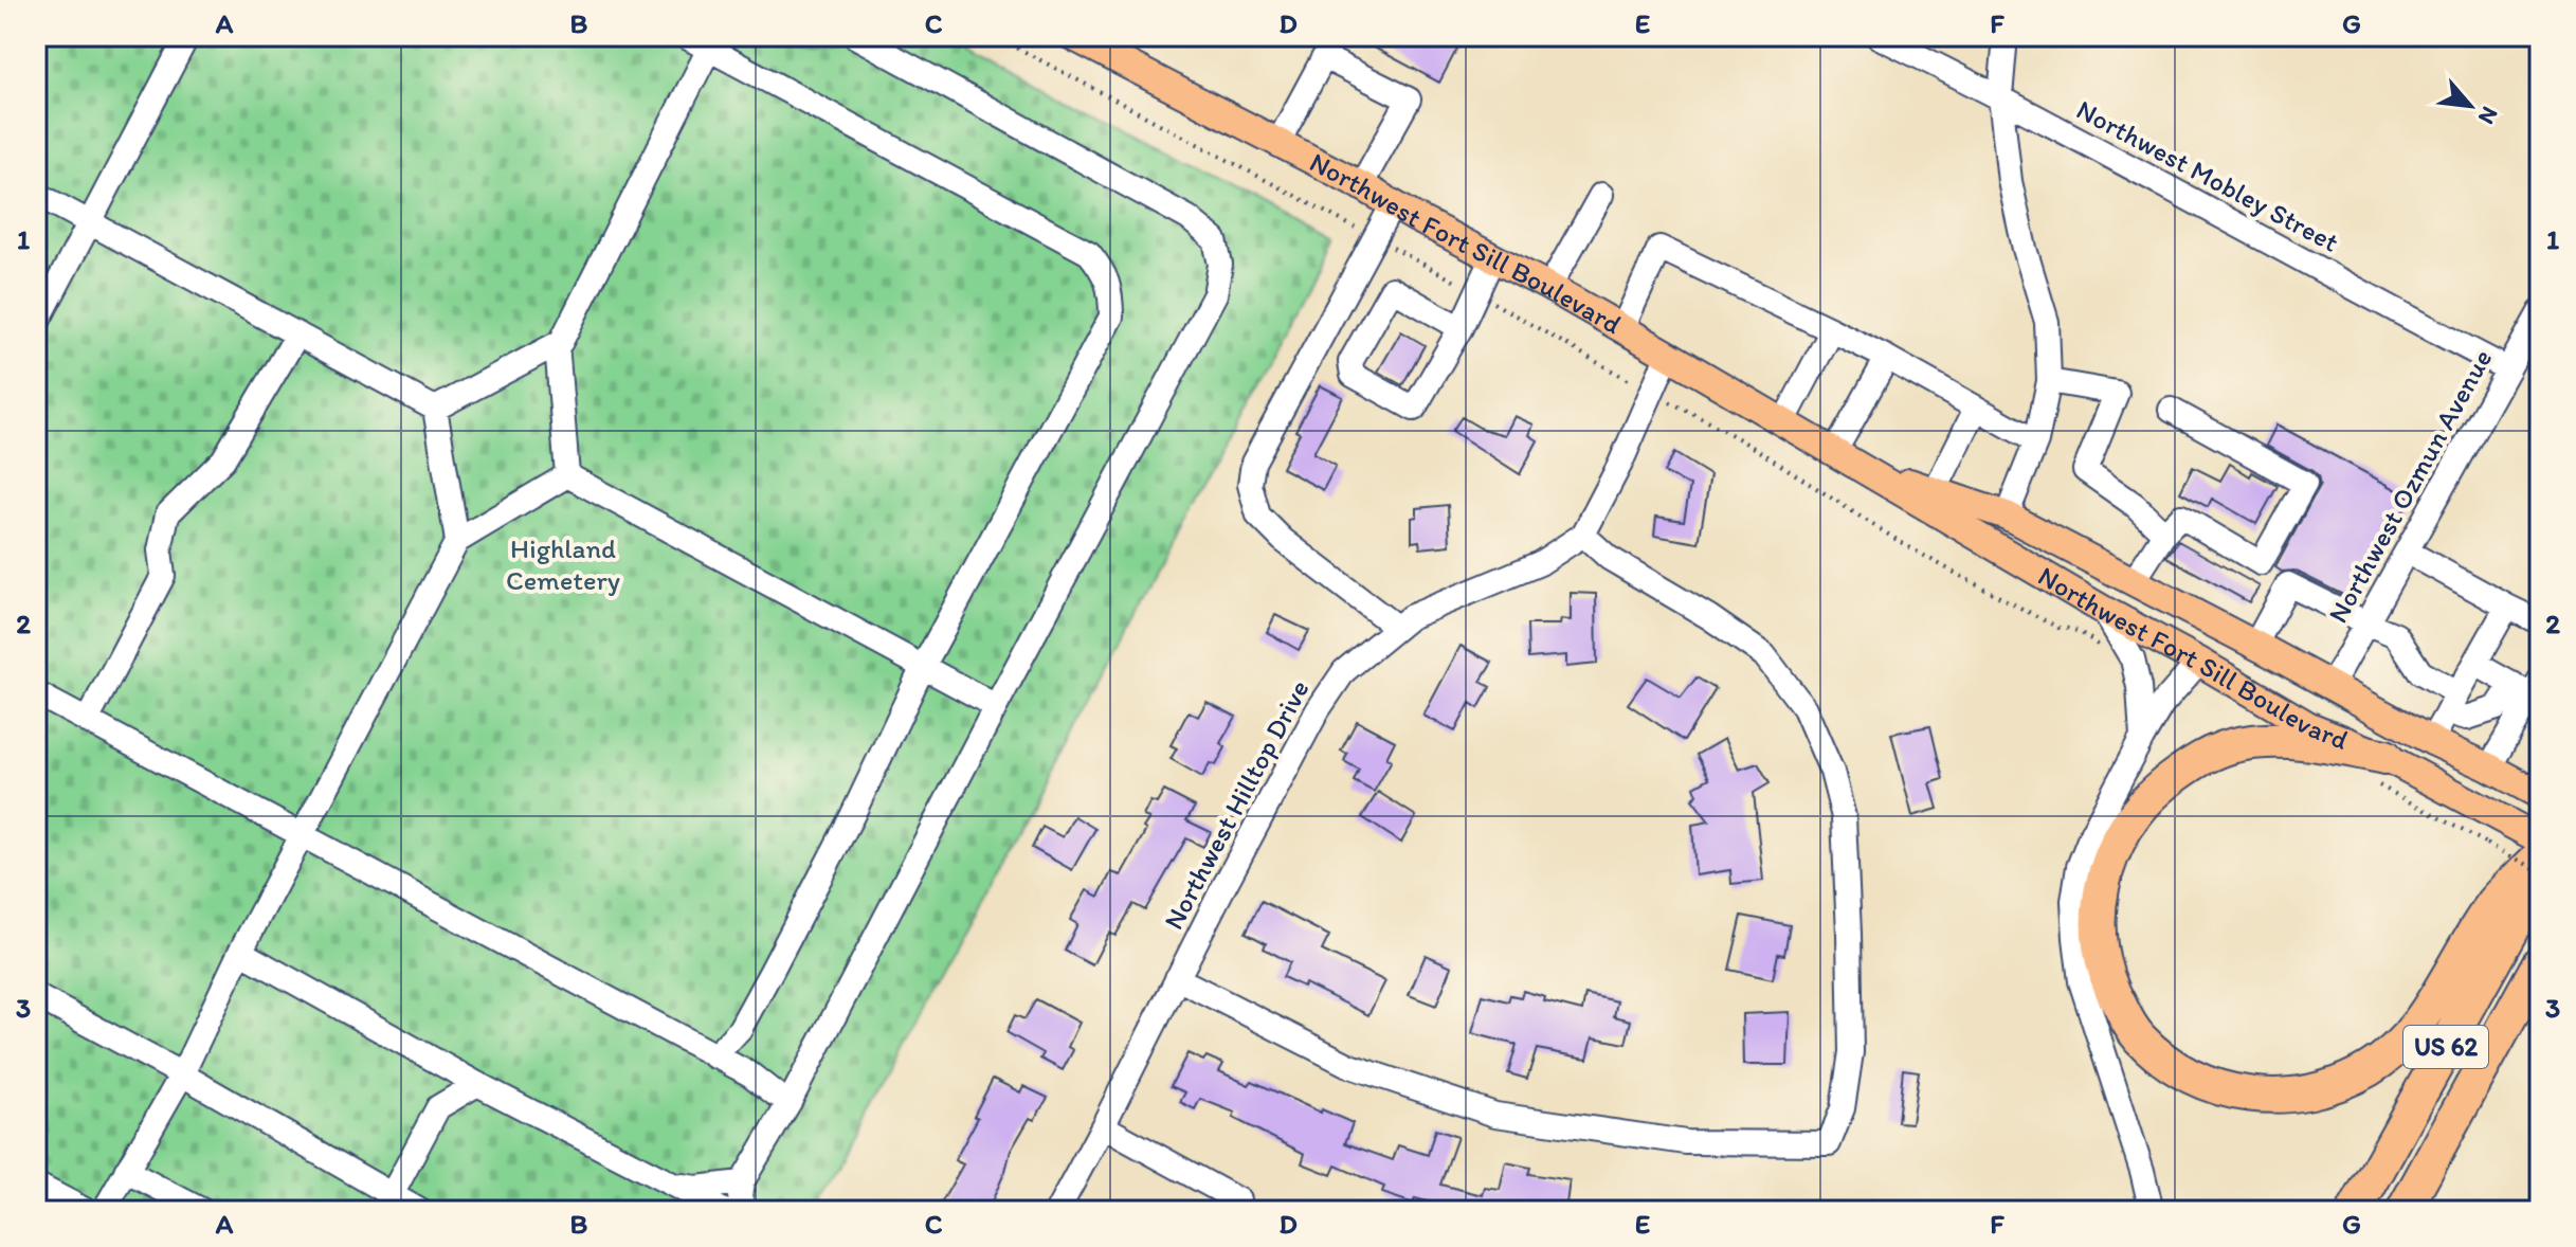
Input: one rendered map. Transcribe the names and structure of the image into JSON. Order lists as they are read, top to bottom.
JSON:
{
  "streets": {
    "highway": ["US 62"],
    "main road": ["Northwest Fort Sill Boulevard"],
    "street": ["Northwest Mobley Street", "Northwest Ozmun Avenue", "Northwest Hilltop Drive"]
  },
  "crossings": [
    ["Northwest Mobley Street", "Northwest Ozmun Avenue"],
    ["Northwest Fort Sill Boulevard", "Northwest Ozmun Avenue"],
    ["Northwest Fort Sill Boulevard", "Northwest Hilltop Drive"]
  ],
  "parks": ["Highland Cemetery"],
  "north": "bottom right",
  "grid": {
    "columns": [
      "A",
      "B",
      "C",
      "D",
      "E",
      "F",
      "G"
    ],
    "rows": ["1", "2", "3"]
  }
}
